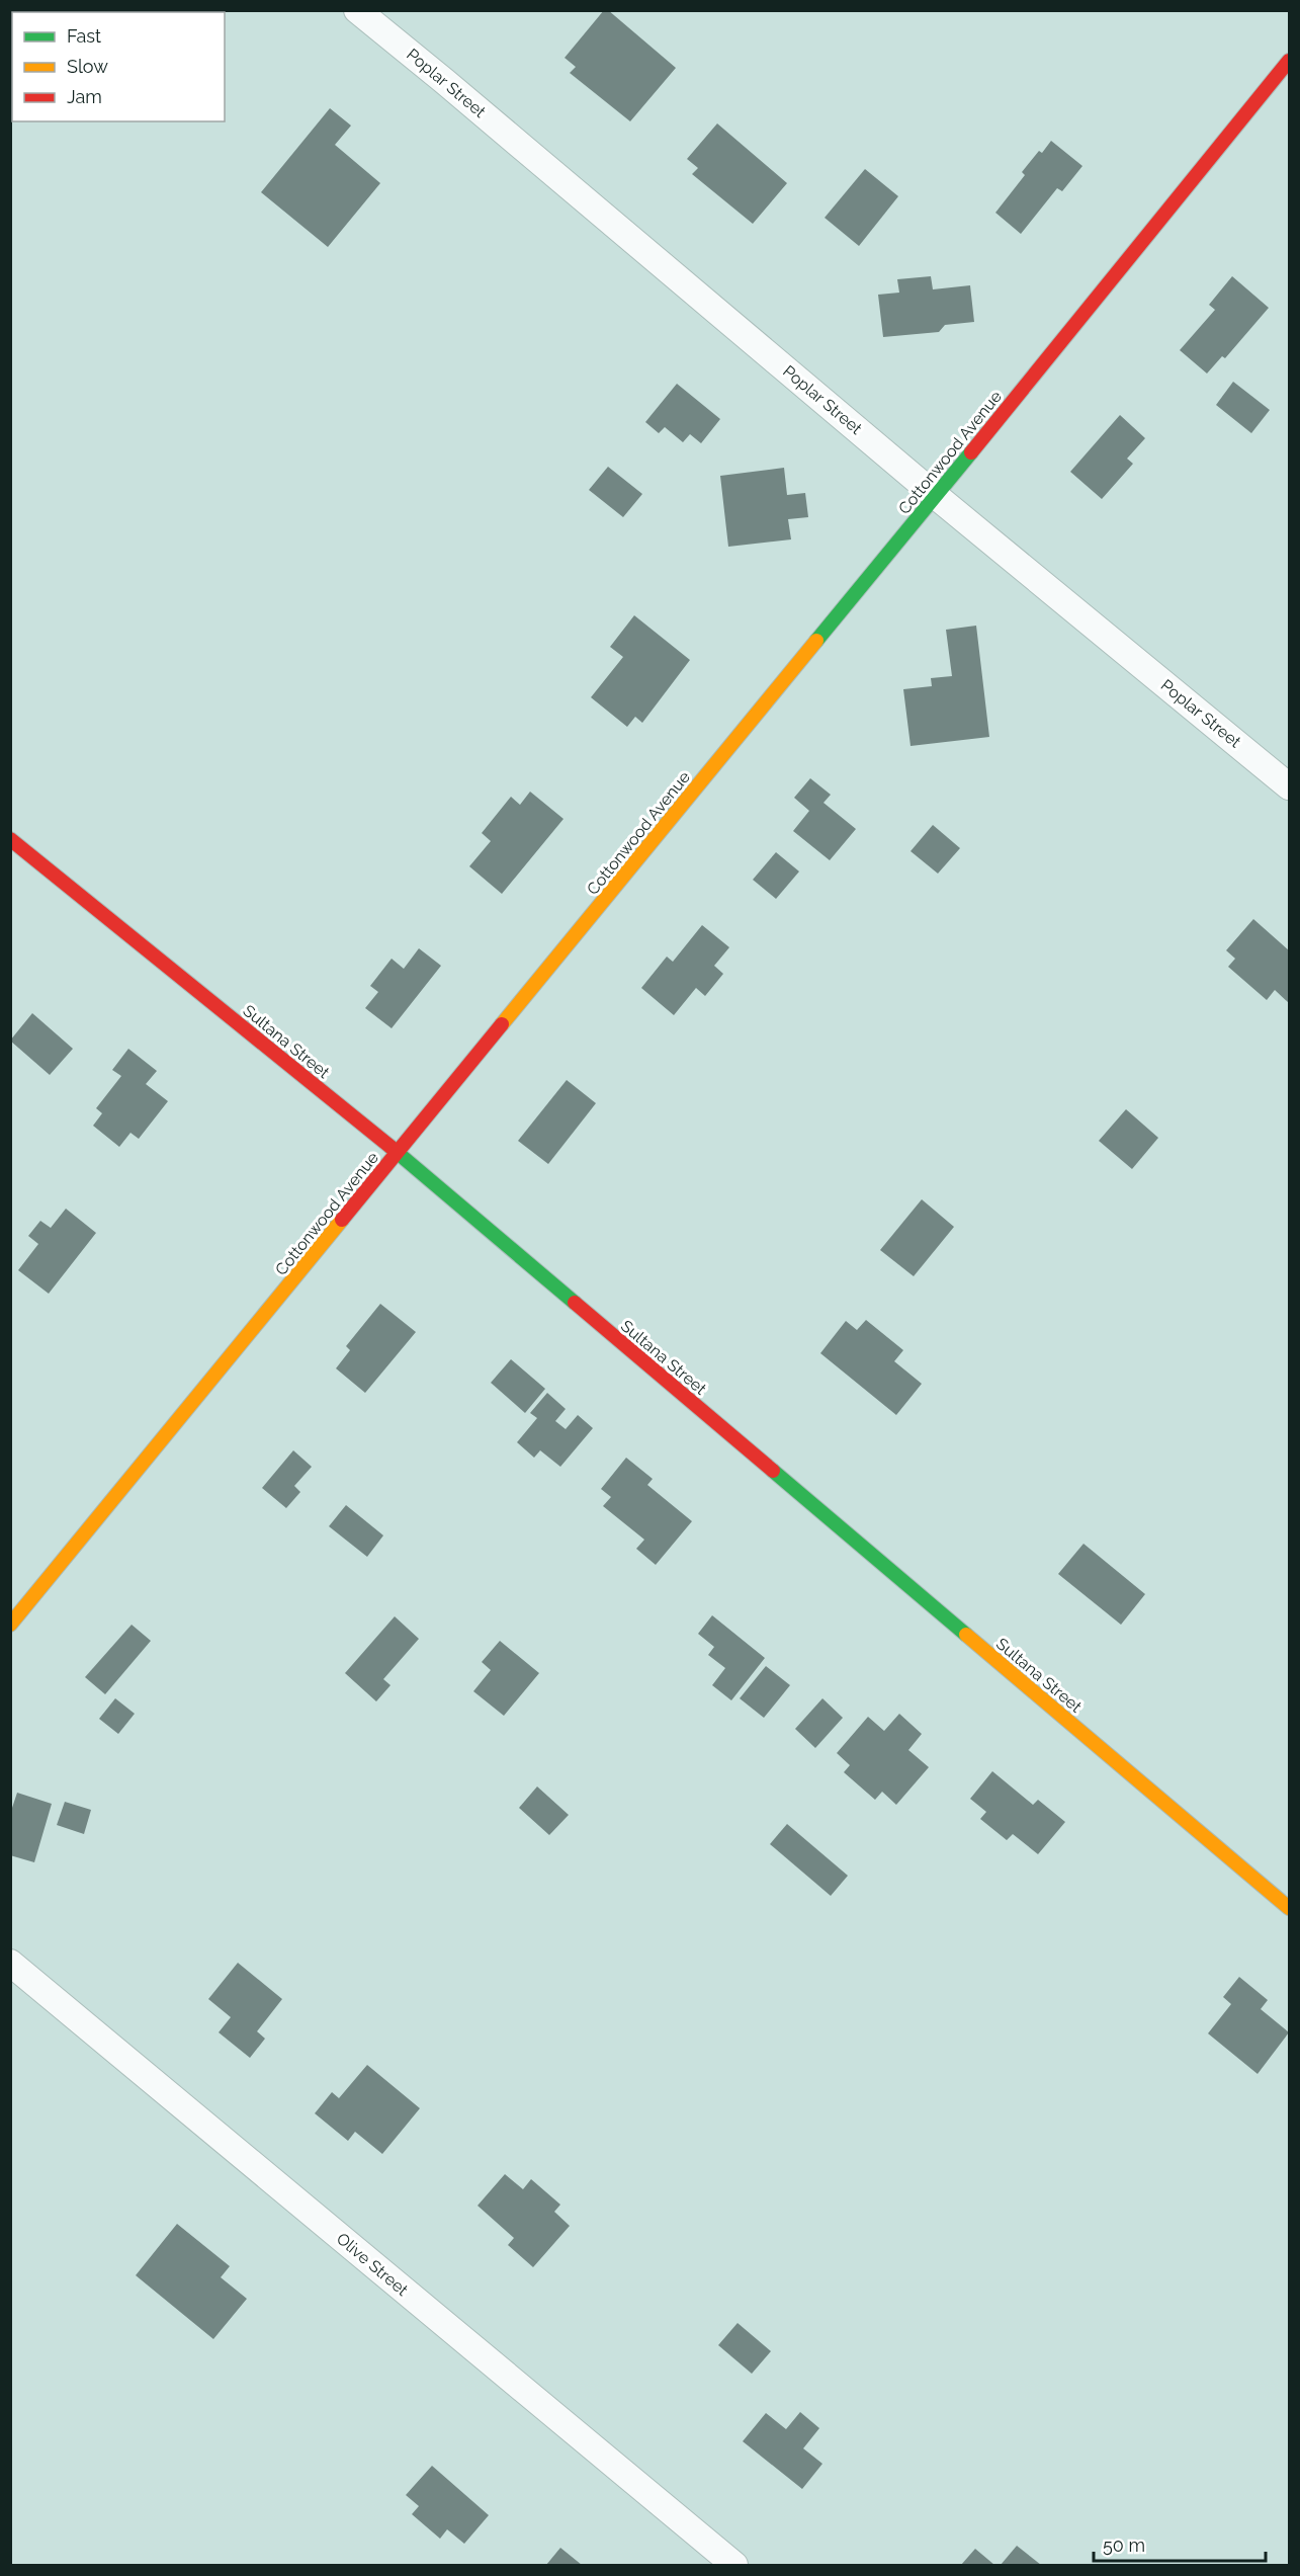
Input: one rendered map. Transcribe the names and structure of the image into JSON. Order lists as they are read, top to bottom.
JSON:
{
  "streets": {
    "street": [
      "Poplar Street",
      "Cottonwood Avenue",
      "Sultana Street",
      "Olive Street"
    ]
  },
  "crossings": [
    ["Poplar Street", "Cottonwood Avenue"],
    ["Cottonwood Avenue", "Sultana Street"]
  ],
  "legend": ["Fast", "Slow", "Jam"],
  "scale_bar": "50 m"
}
